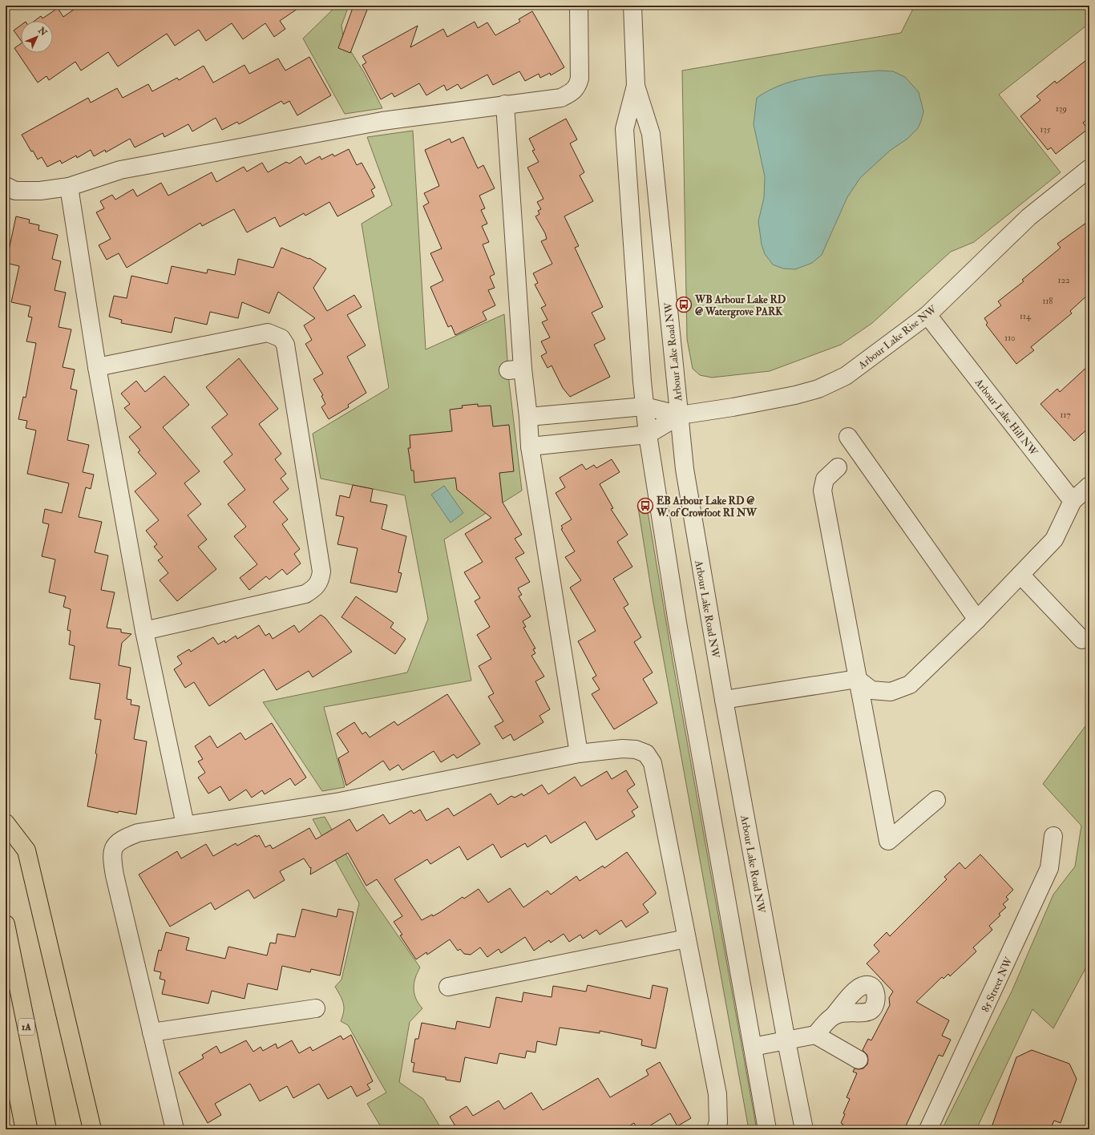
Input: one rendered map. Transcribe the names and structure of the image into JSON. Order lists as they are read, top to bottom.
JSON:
{
  "streets": {
    "highway": ["1A"],
    "street": [
      "Arbour Lake Rise NW",
      "Arbour Lake Road NW",
      "Arbour Lake Hill NW",
      "85 Street NW"
    ]
  },
  "crossings": [
    ["Arbour Lake Rise NW", "Arbour Lake Road NW"],
    ["Arbour Lake Rise NW", "Arbour Lake Hill NW"]
  ],
  "places": {
    "bus stop": ["WB Arbour Lake RD @ Watergrove PARK", "EB Arbour Lake RD @ W. of Crowfoot RI NW"]
  },
  "house_numbers": [
    "139",
    "135",
    "122",
    "118",
    "114",
    "110",
    "117"
  ],
  "north": "top right"
}
